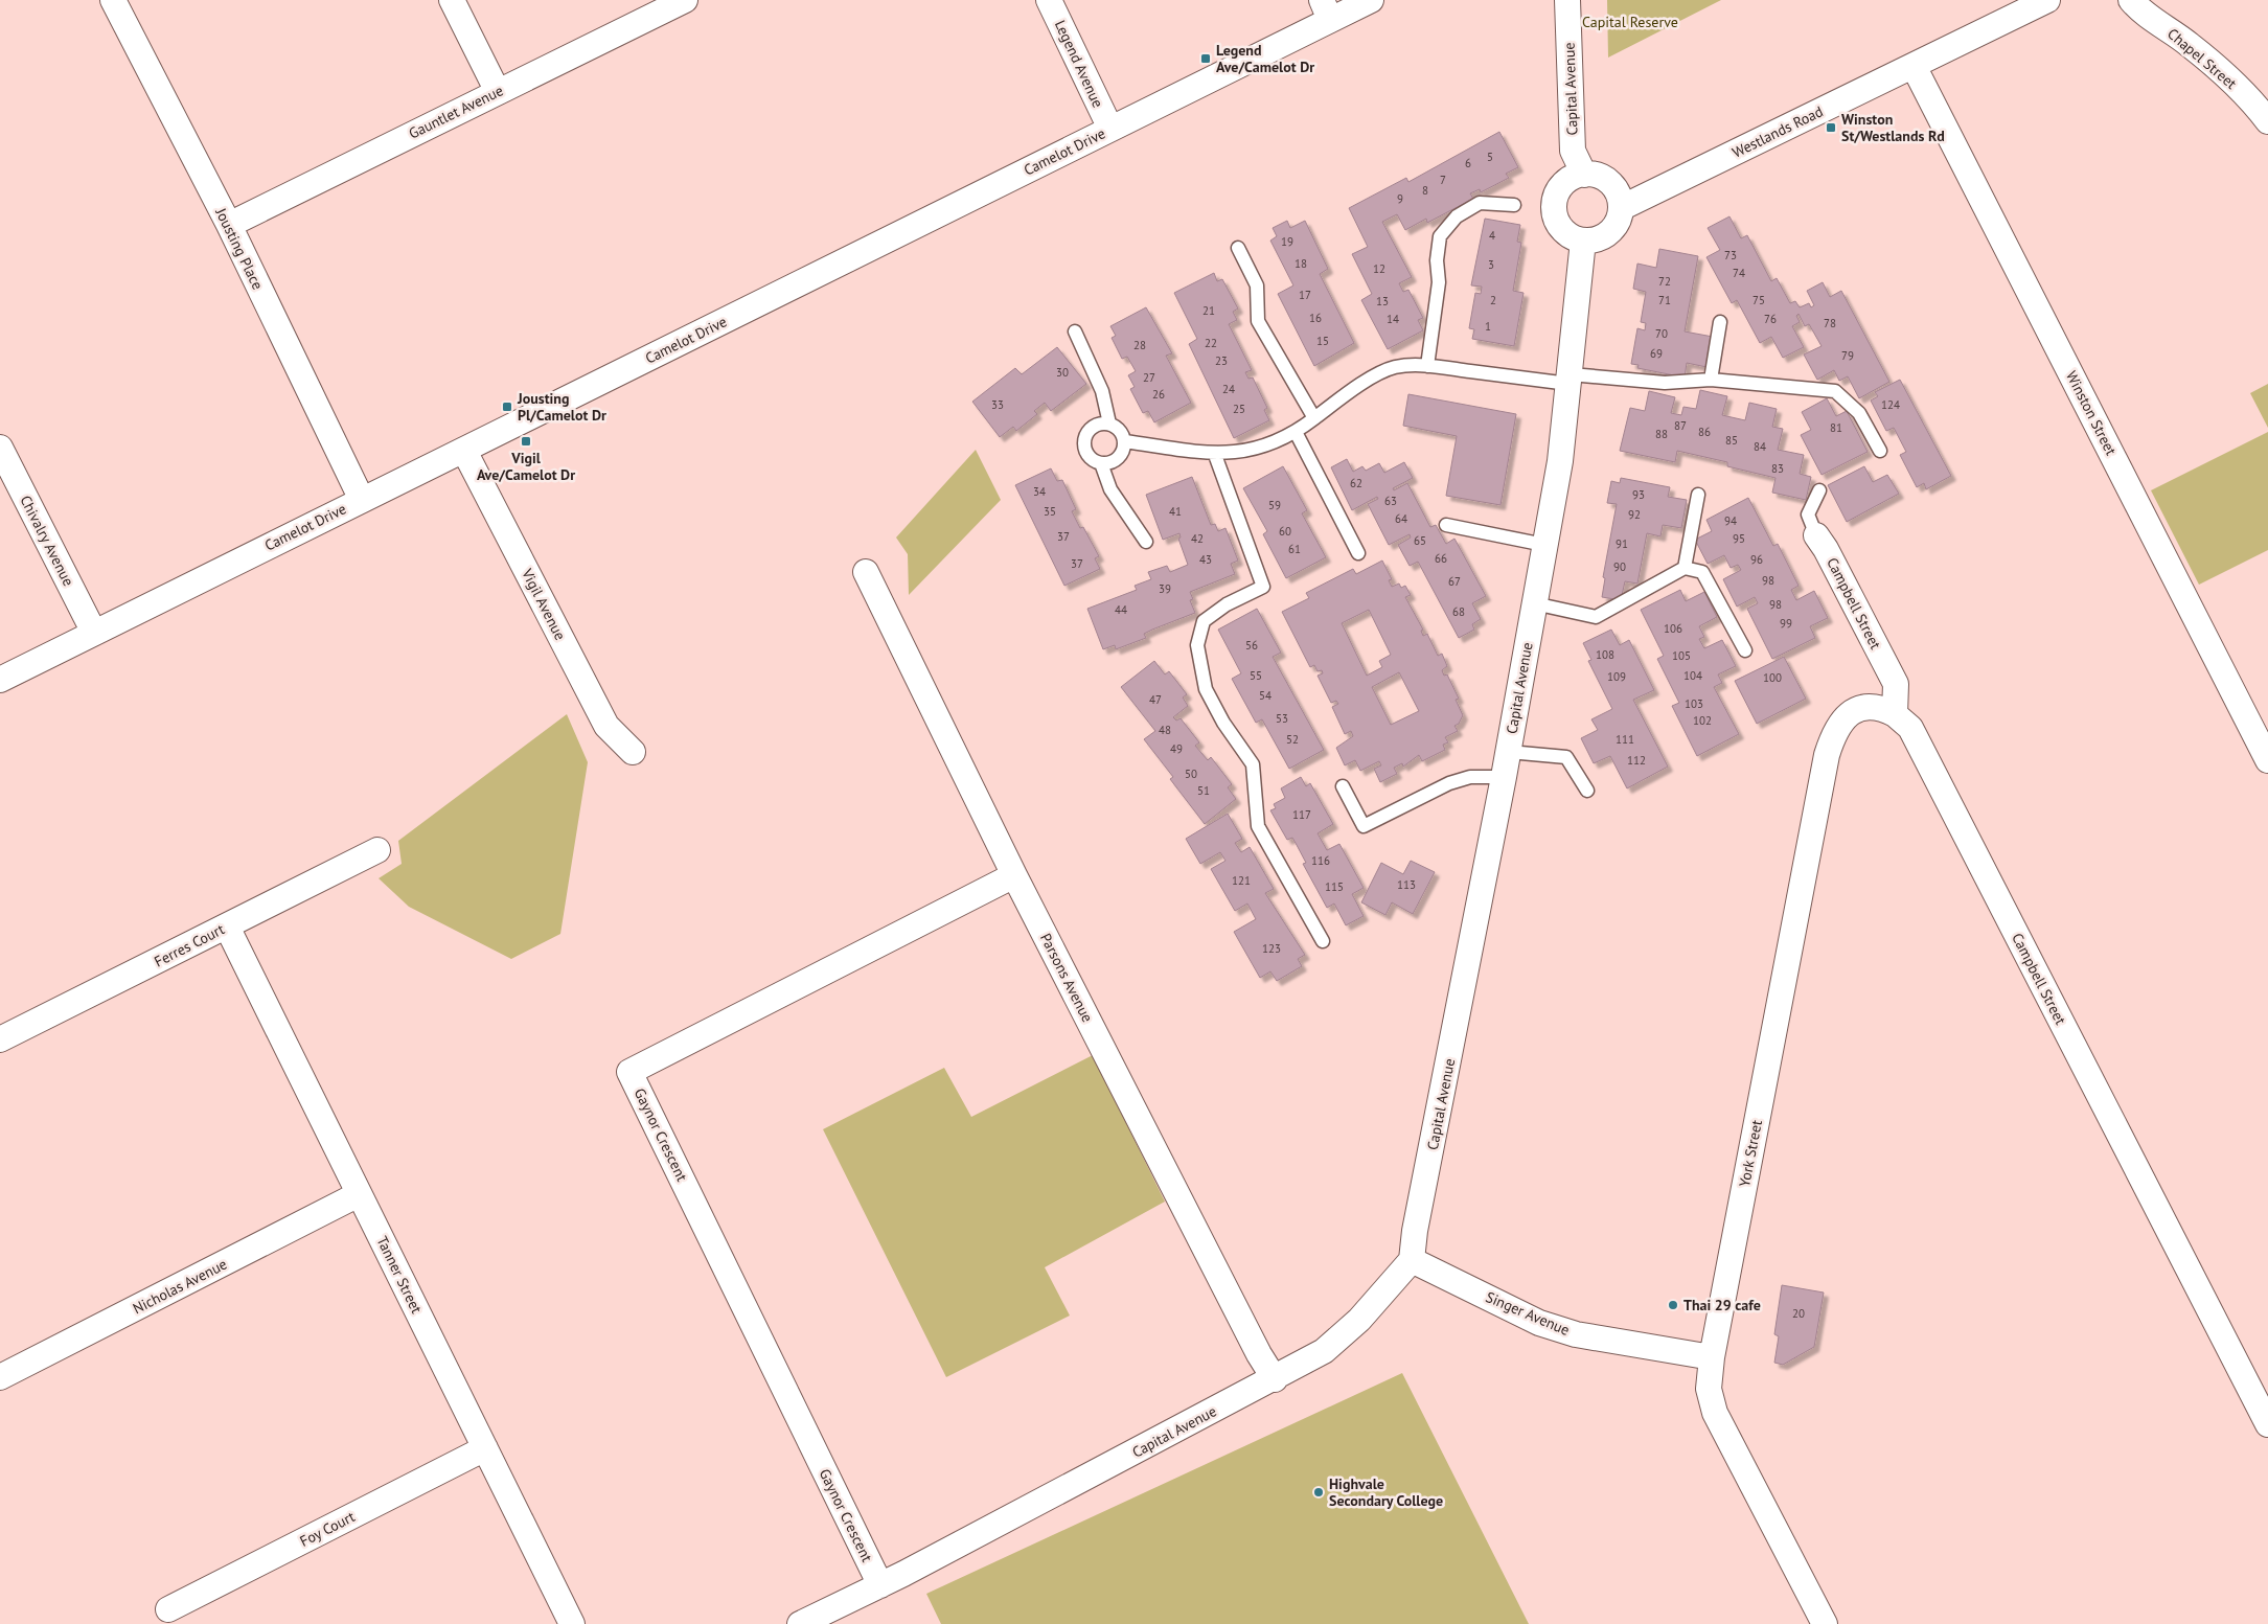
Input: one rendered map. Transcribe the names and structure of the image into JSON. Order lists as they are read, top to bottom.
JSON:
{
  "streets": {
    "street": [
      "Chapel Street",
      "Legend Avenue",
      "Capital Avenue",
      "Gauntlet Avenue",
      "Westlands Road",
      "Camelot Drive",
      "Jousting Place",
      "Winston Street",
      "Chivalry Avenue",
      "Campbell Street",
      "Vigil Avenue",
      "Ferres Court",
      "Parsons Avenue",
      "Gaynor Crescent",
      "York Street",
      "Tanner Street",
      "Nicholas Avenue",
      "Singer Avenue",
      "Foy Court"
    ]
  },
  "crossings": [
    ["Legend Avenue", "Camelot Drive"],
    ["Capital Avenue", "Westlands Road"],
    ["Capital Avenue", "Parsons Avenue"],
    ["Capital Avenue", "Gaynor Crescent"],
    ["Capital Avenue", "Singer Avenue"],
    ["Gauntlet Avenue", "Jousting Place"],
    ["Westlands Road", "Winston Street"],
    ["Camelot Drive", "Jousting Place"],
    ["Camelot Drive", "Chivalry Avenue"],
    ["Camelot Drive", "Vigil Avenue"],
    ["Campbell Street", "York Street"],
    ["Ferres Court", "Tanner Street"],
    ["Parsons Avenue", "Gaynor Crescent"],
    ["York Street", "Singer Avenue"],
    ["Tanner Street", "Nicholas Avenue"],
    ["Tanner Street", "Foy Court"]
  ],
  "parks": ["Capital Reserve"],
  "places": {
    "transit": [
      "Legend Ave/Camelot Dr",
      "Winston St/Westlands Rd",
      "Jousting Pl/Camelot Dr",
      "Vigil Ave/Camelot Dr"
    ],
    "other": ["Thai 29 cafe", "Highvale Secondary College"]
  },
  "house_numbers": [
    "5",
    "6",
    "7",
    "8",
    "9",
    "4",
    "19",
    "73",
    "18",
    "3",
    "12",
    "74",
    "72",
    "17",
    "2",
    "71",
    "75",
    "13",
    "21",
    "16",
    "14",
    "76",
    "78",
    "1",
    "70",
    "15",
    "22",
    "28",
    "69",
    "79",
    "23",
    "30",
    "27",
    "24",
    "26",
    "33",
    "124",
    "25",
    "87",
    "81",
    "86",
    "88",
    "85",
    "84",
    "83",
    "62",
    "34",
    "93",
    "63",
    "59",
    "35",
    "41",
    "92",
    "64",
    "94",
    "60",
    "37",
    "42",
    "95",
    "65",
    "91",
    "61",
    "66",
    "43",
    "96",
    "37",
    "90",
    "98",
    "67",
    "39",
    "98",
    "44",
    "68",
    "99",
    "106",
    "56",
    "108",
    "105",
    "55",
    "104",
    "109",
    "100",
    "54",
    "47",
    "103",
    "53",
    "102",
    "48",
    "52",
    "111",
    "49",
    "112",
    "50",
    "51",
    "117",
    "116",
    "121",
    "113",
    "115",
    "123",
    "20"
  ]
}
